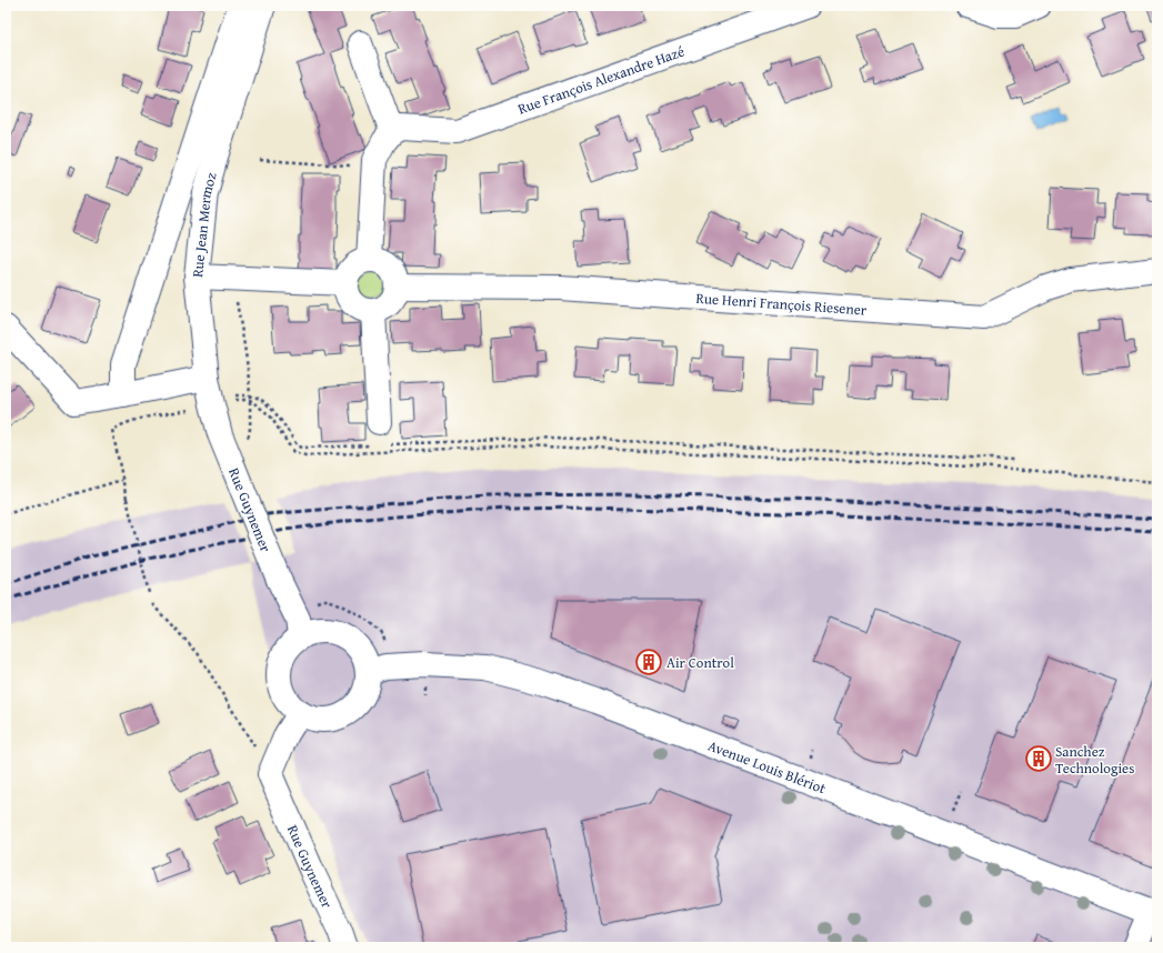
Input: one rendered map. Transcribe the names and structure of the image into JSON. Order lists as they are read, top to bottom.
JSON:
{
  "streets": {
    "street": [
      "Rue François Alexandre Hazé",
      "Rue Jean Mermoz",
      "Rue Henri François Riesener",
      "Rue Guynemer",
      "Avenue Louis Blériot"
    ]
  },
  "crossings": [
    ["Rue Jean Mermoz", "Rue Guynemer"],
    ["Rue Guynemer", "Avenue Louis Blériot"]
  ],
  "places": {
    "building": ["Air Control", "Sanchez Technologies"]
  }
}
